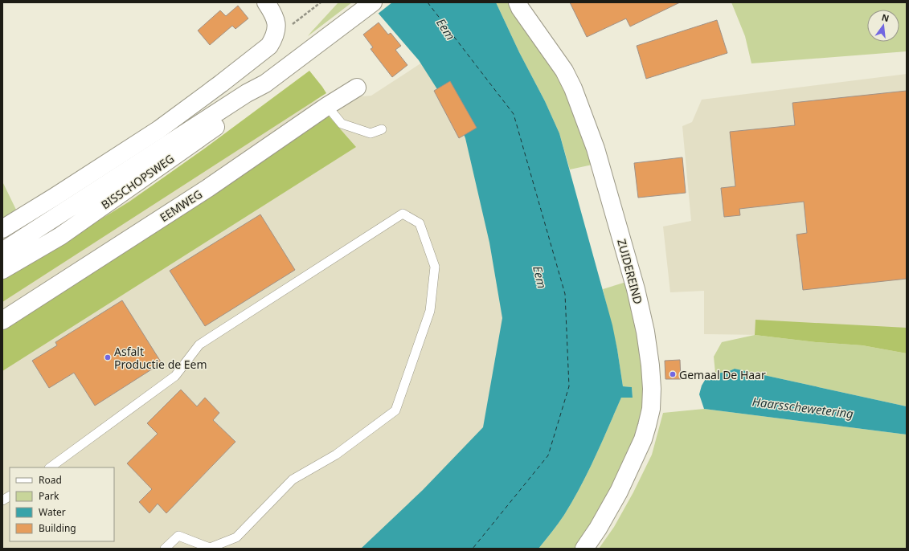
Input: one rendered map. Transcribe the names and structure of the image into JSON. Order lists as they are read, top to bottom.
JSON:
{
  "streets": {
    "street": ["BISSCHOPSWEG", "EEMWEG", "ZUIDEREIND"]
  },
  "water": ["Eem", "Haarsschewetering"],
  "places": ["Asfalt Productie de Eem", "Gemaal De Haar"],
  "legend": [
    "Road",
    "Park",
    "Water",
    "Building"
  ],
  "north": "top"
}
